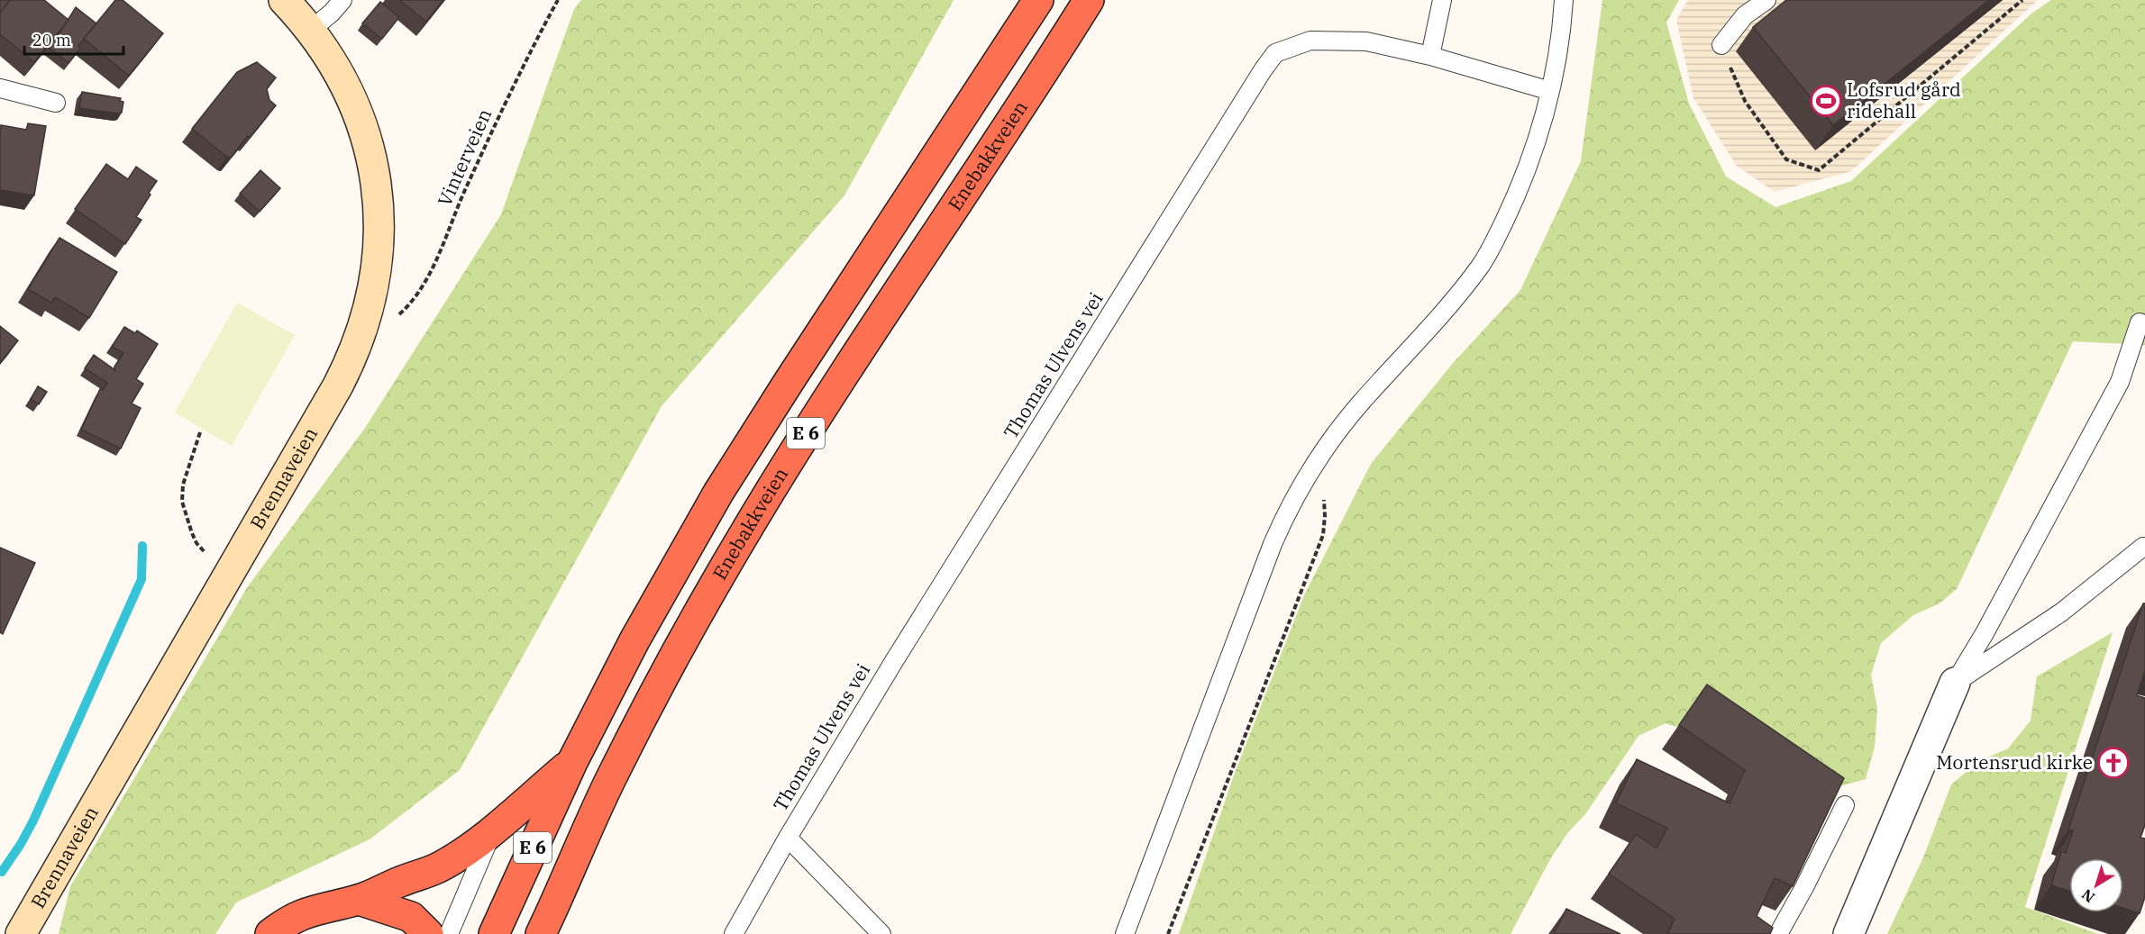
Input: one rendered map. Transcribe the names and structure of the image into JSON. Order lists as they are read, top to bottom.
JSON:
{
  "streets": {
    "highway": ["Enebakkveien", "E 6"],
    "street": ["Brennaveien"],
    "lane": ["Thomas Ulvens vei"],
    "path": ["Vinterveien"]
  },
  "places": {
    "sports": ["Lofsrud gård ridehall"],
    "church": ["Mortensrud kirke"]
  },
  "scale_bar": "20 m",
  "north": "bottom left"
}
